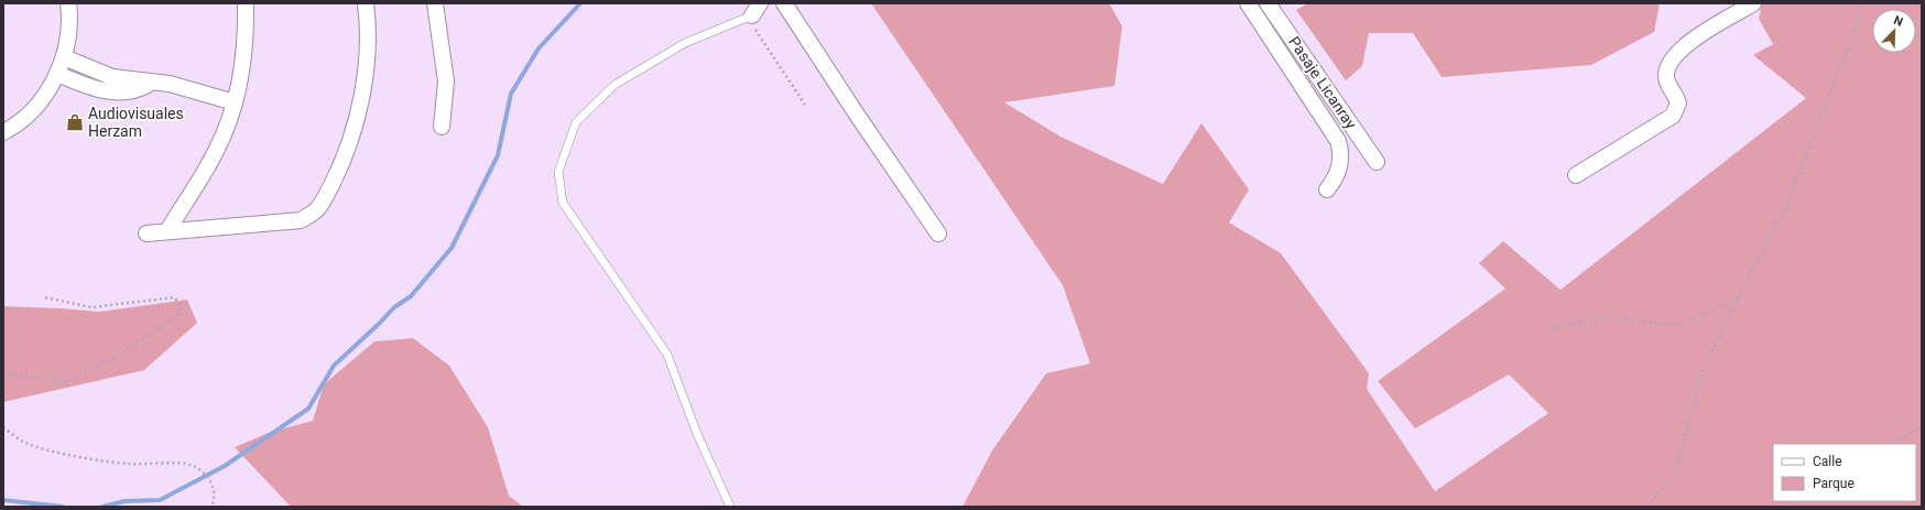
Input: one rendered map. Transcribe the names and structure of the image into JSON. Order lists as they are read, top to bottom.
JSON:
{
  "streets": {
    "street": ["Pasaje Licanray"]
  },
  "places": {
    "shop": ["Audiovisuales Herzam"]
  },
  "legend": ["Calle", "Parque"],
  "north": "top right"
}
